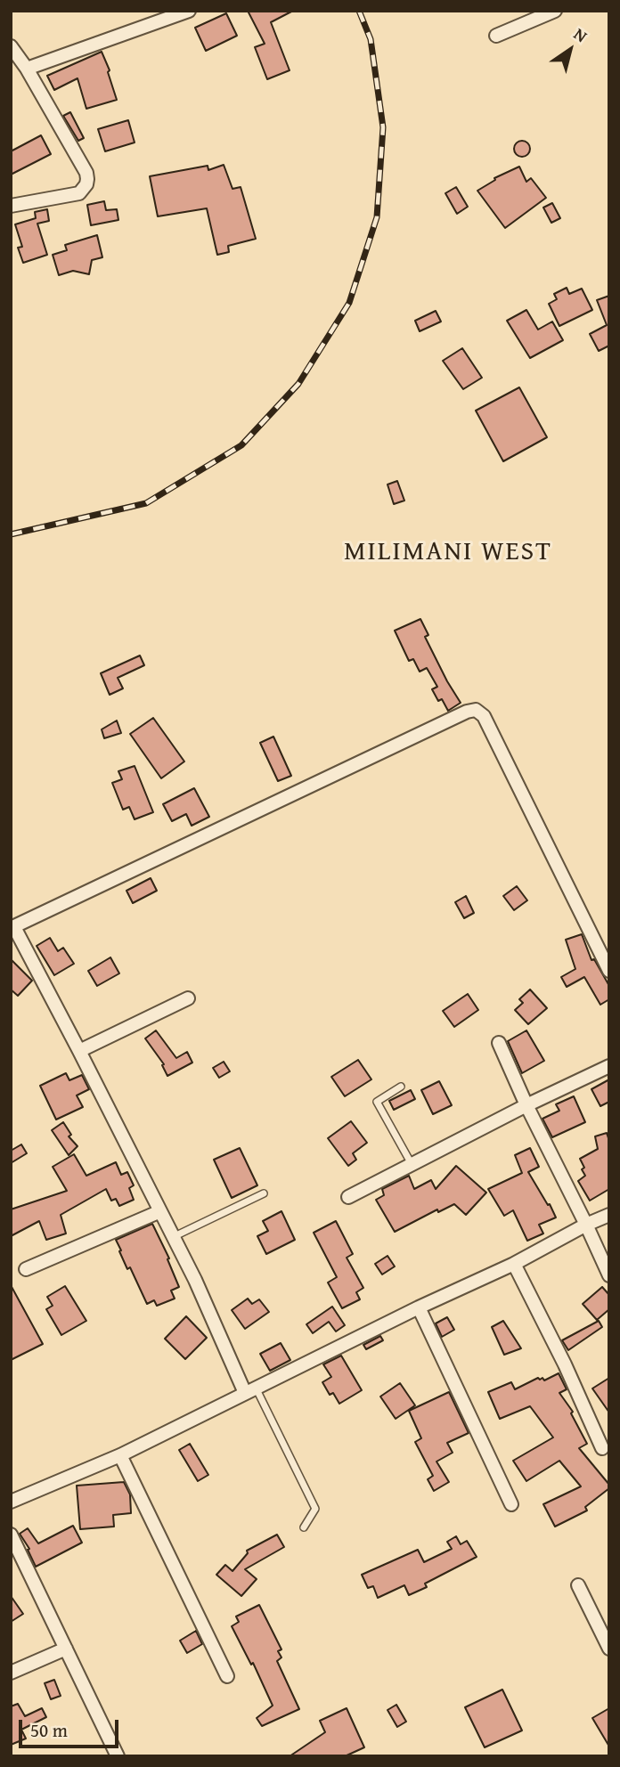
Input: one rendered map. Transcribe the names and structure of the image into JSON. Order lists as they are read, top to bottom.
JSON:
{
  "districts": ["MILIMANI WEST"],
  "scale_bar": "50 m",
  "north": "top right"
}
